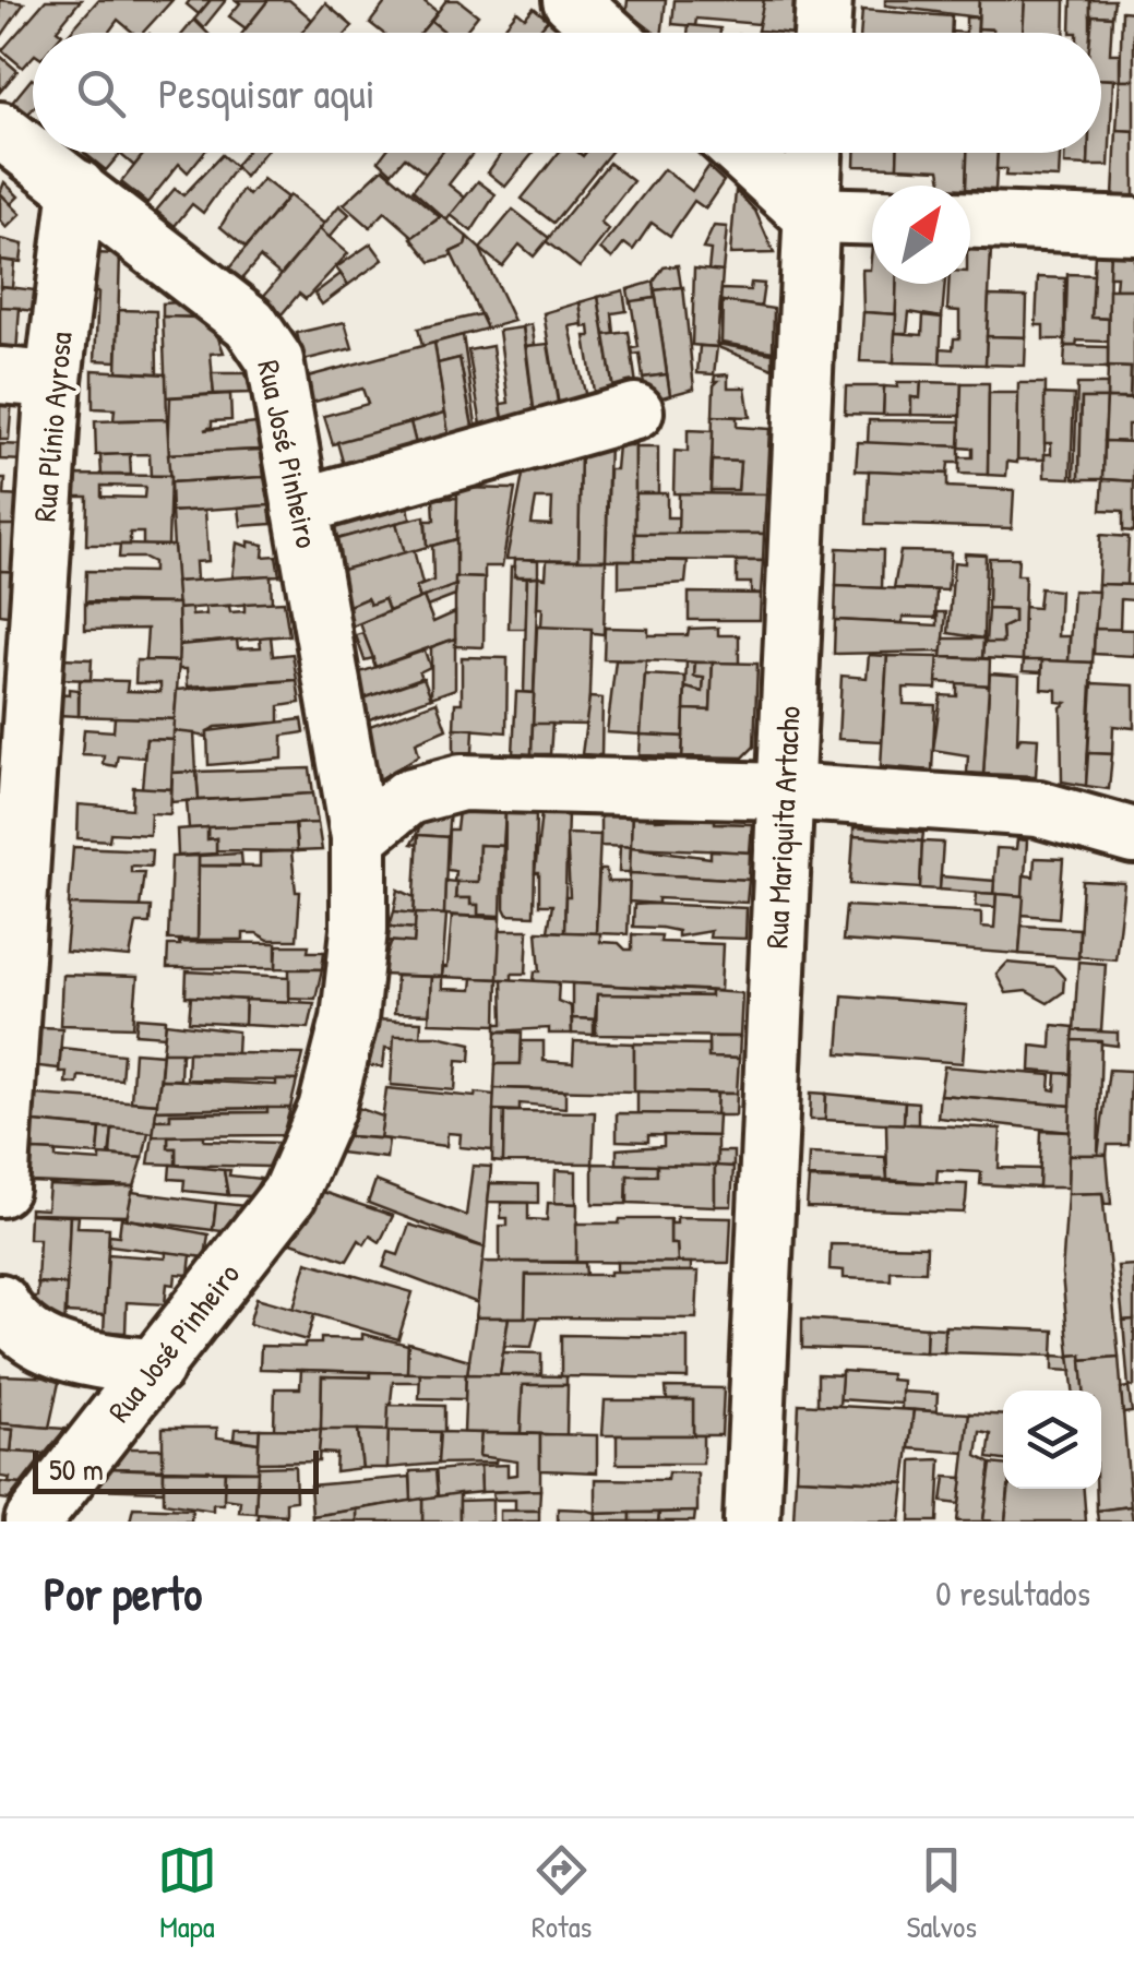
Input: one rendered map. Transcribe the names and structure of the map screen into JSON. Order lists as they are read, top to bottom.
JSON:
{
  "streets": {
    "street": ["Rua Plínio Ayrosa", "Rua José Pinheiro", "Rua Mariquita Artacho"]
  },
  "crossings": [
    ["Rua Plínio Ayrosa", "Rua José Pinheiro"]
  ],
  "scale_bar": "50 m",
  "north": "top right",
  "page": {
    "search": "Pesquisar aqui",
    "scale": "50 m",
    "heading": ["Por perto", "0 resultados"],
    "nav": ["Mapa", "Rotas", "Salvos"]
  }
}
